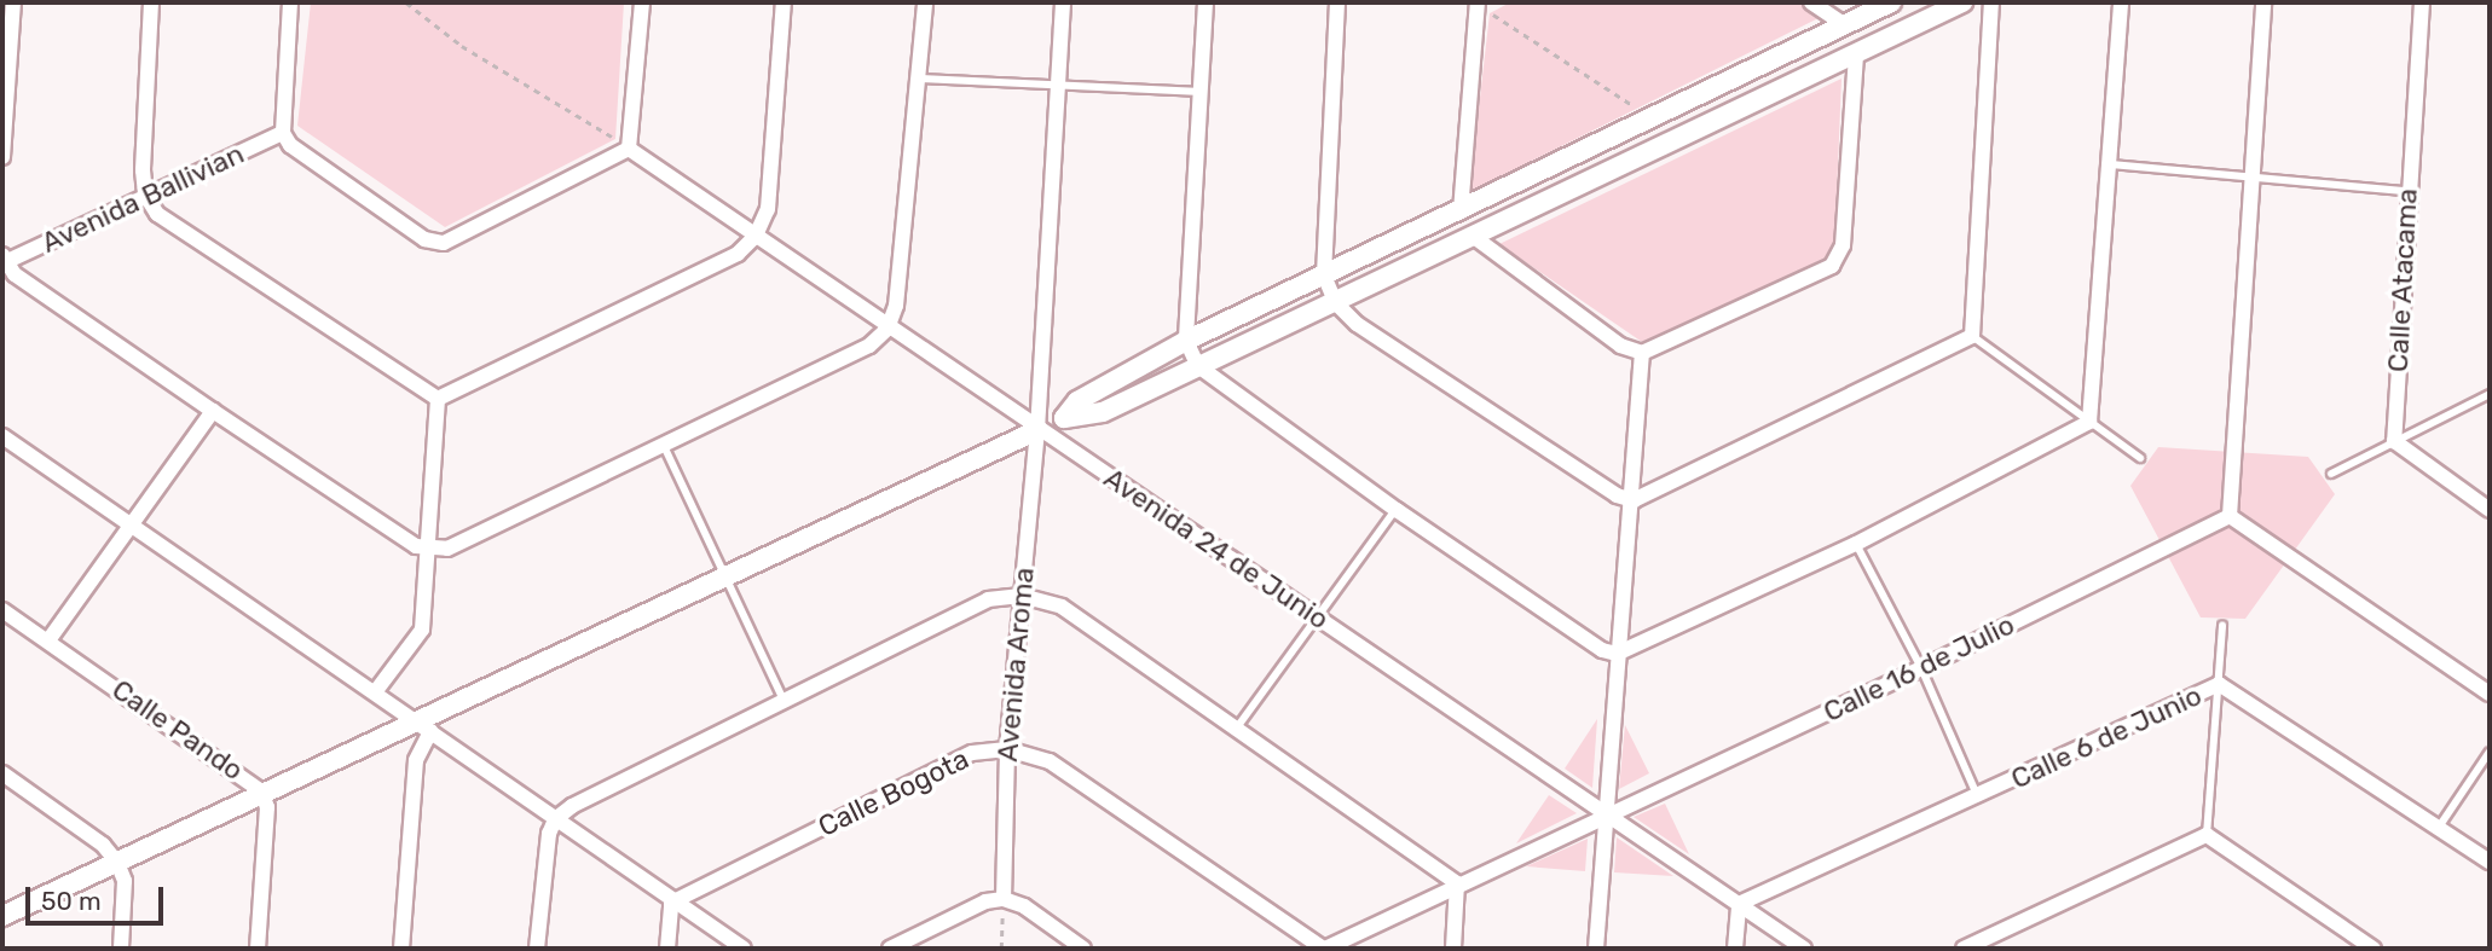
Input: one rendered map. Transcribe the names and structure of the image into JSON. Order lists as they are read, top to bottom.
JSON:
{
  "streets": {
    "street": [
      "Avenida Ballivian",
      "Calle Atacama",
      "Avenida 24 de Junio",
      "Avenida Aroma",
      "Calle 16 de Julio",
      "Calle Pando",
      "Calle 6 de Junio",
      "Calle Bogota"
    ]
  },
  "crossings": [
    ["Avenida 24 de Junio", "Avenida Aroma"],
    ["Avenida 24 de Junio", "Calle 16 de Julio"],
    ["Avenida 24 de Junio", "Calle 6 de Junio"],
    ["Avenida Aroma", "Calle Bogota"],
    ["Calle 16 de Julio", "Calle Bogota"]
  ],
  "scale_bar": "50 m"
}
